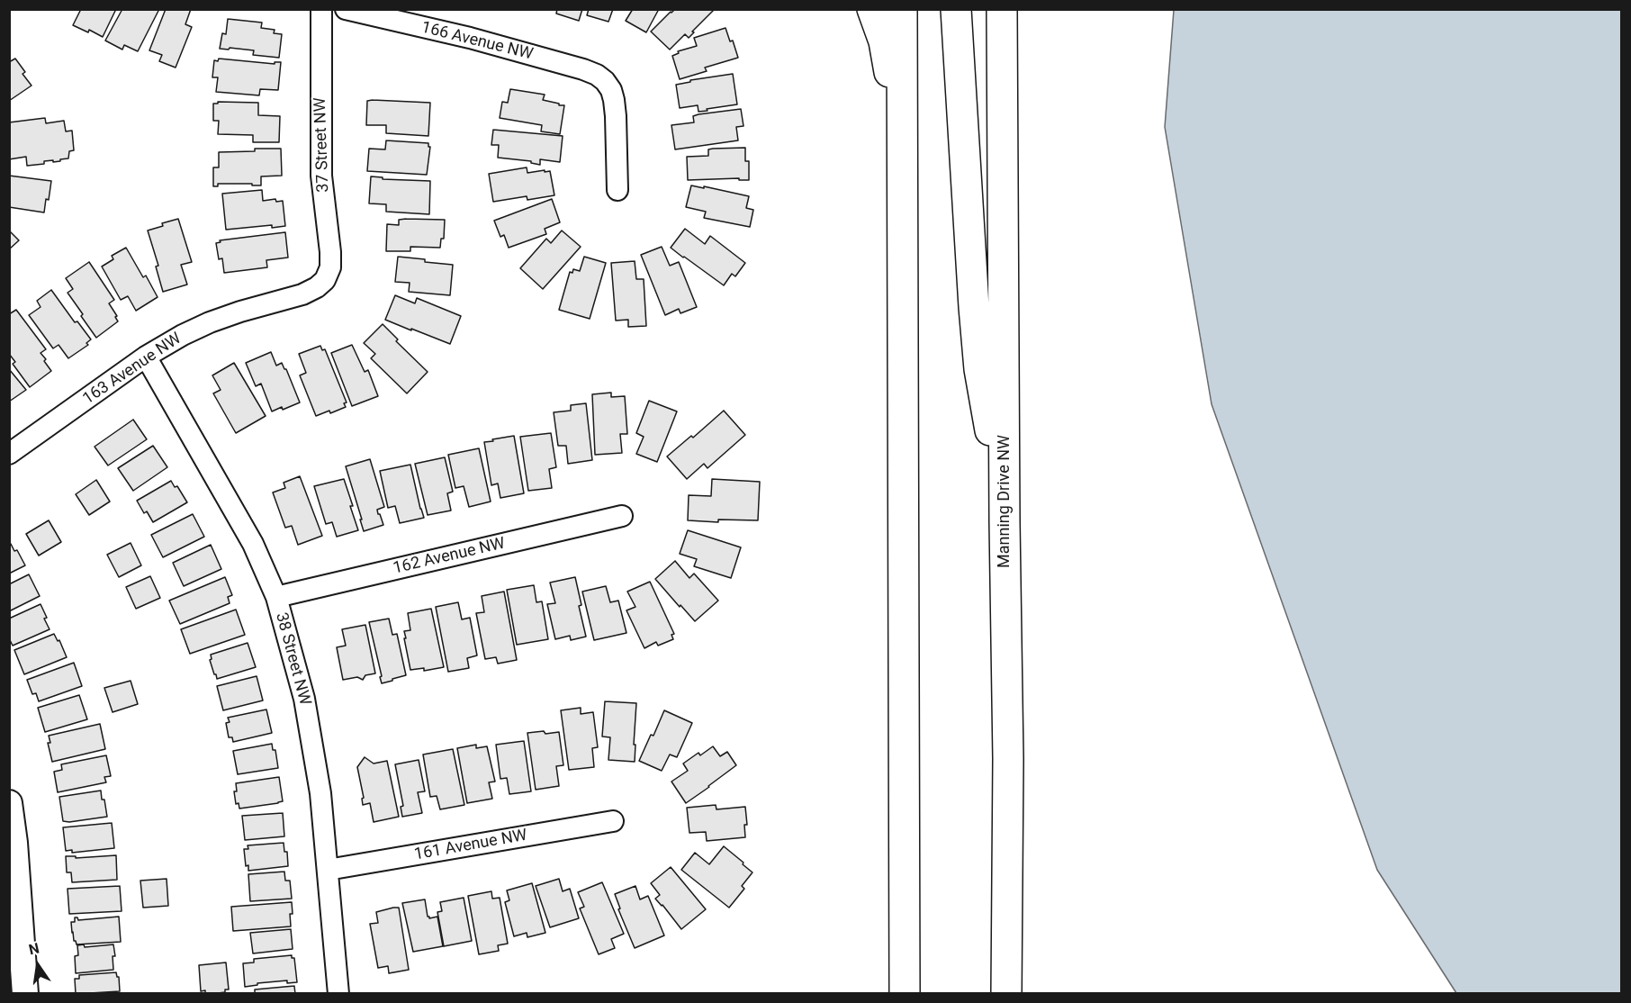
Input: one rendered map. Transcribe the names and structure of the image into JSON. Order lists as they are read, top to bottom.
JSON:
{
  "streets": {
    "main road": ["Manning Drive NW"],
    "street": [
      "166 Avenue NW",
      "37 Street NW",
      "163 Avenue NW",
      "162 Avenue NW",
      "38 Street NW",
      "161 Avenue NW"
    ]
  },
  "crossings": [
    ["37 Street NW", "163 Avenue NW"],
    ["163 Avenue NW", "38 Street NW"],
    ["162 Avenue NW", "38 Street NW"],
    ["38 Street NW", "161 Avenue NW"]
  ],
  "north": "top"
}
